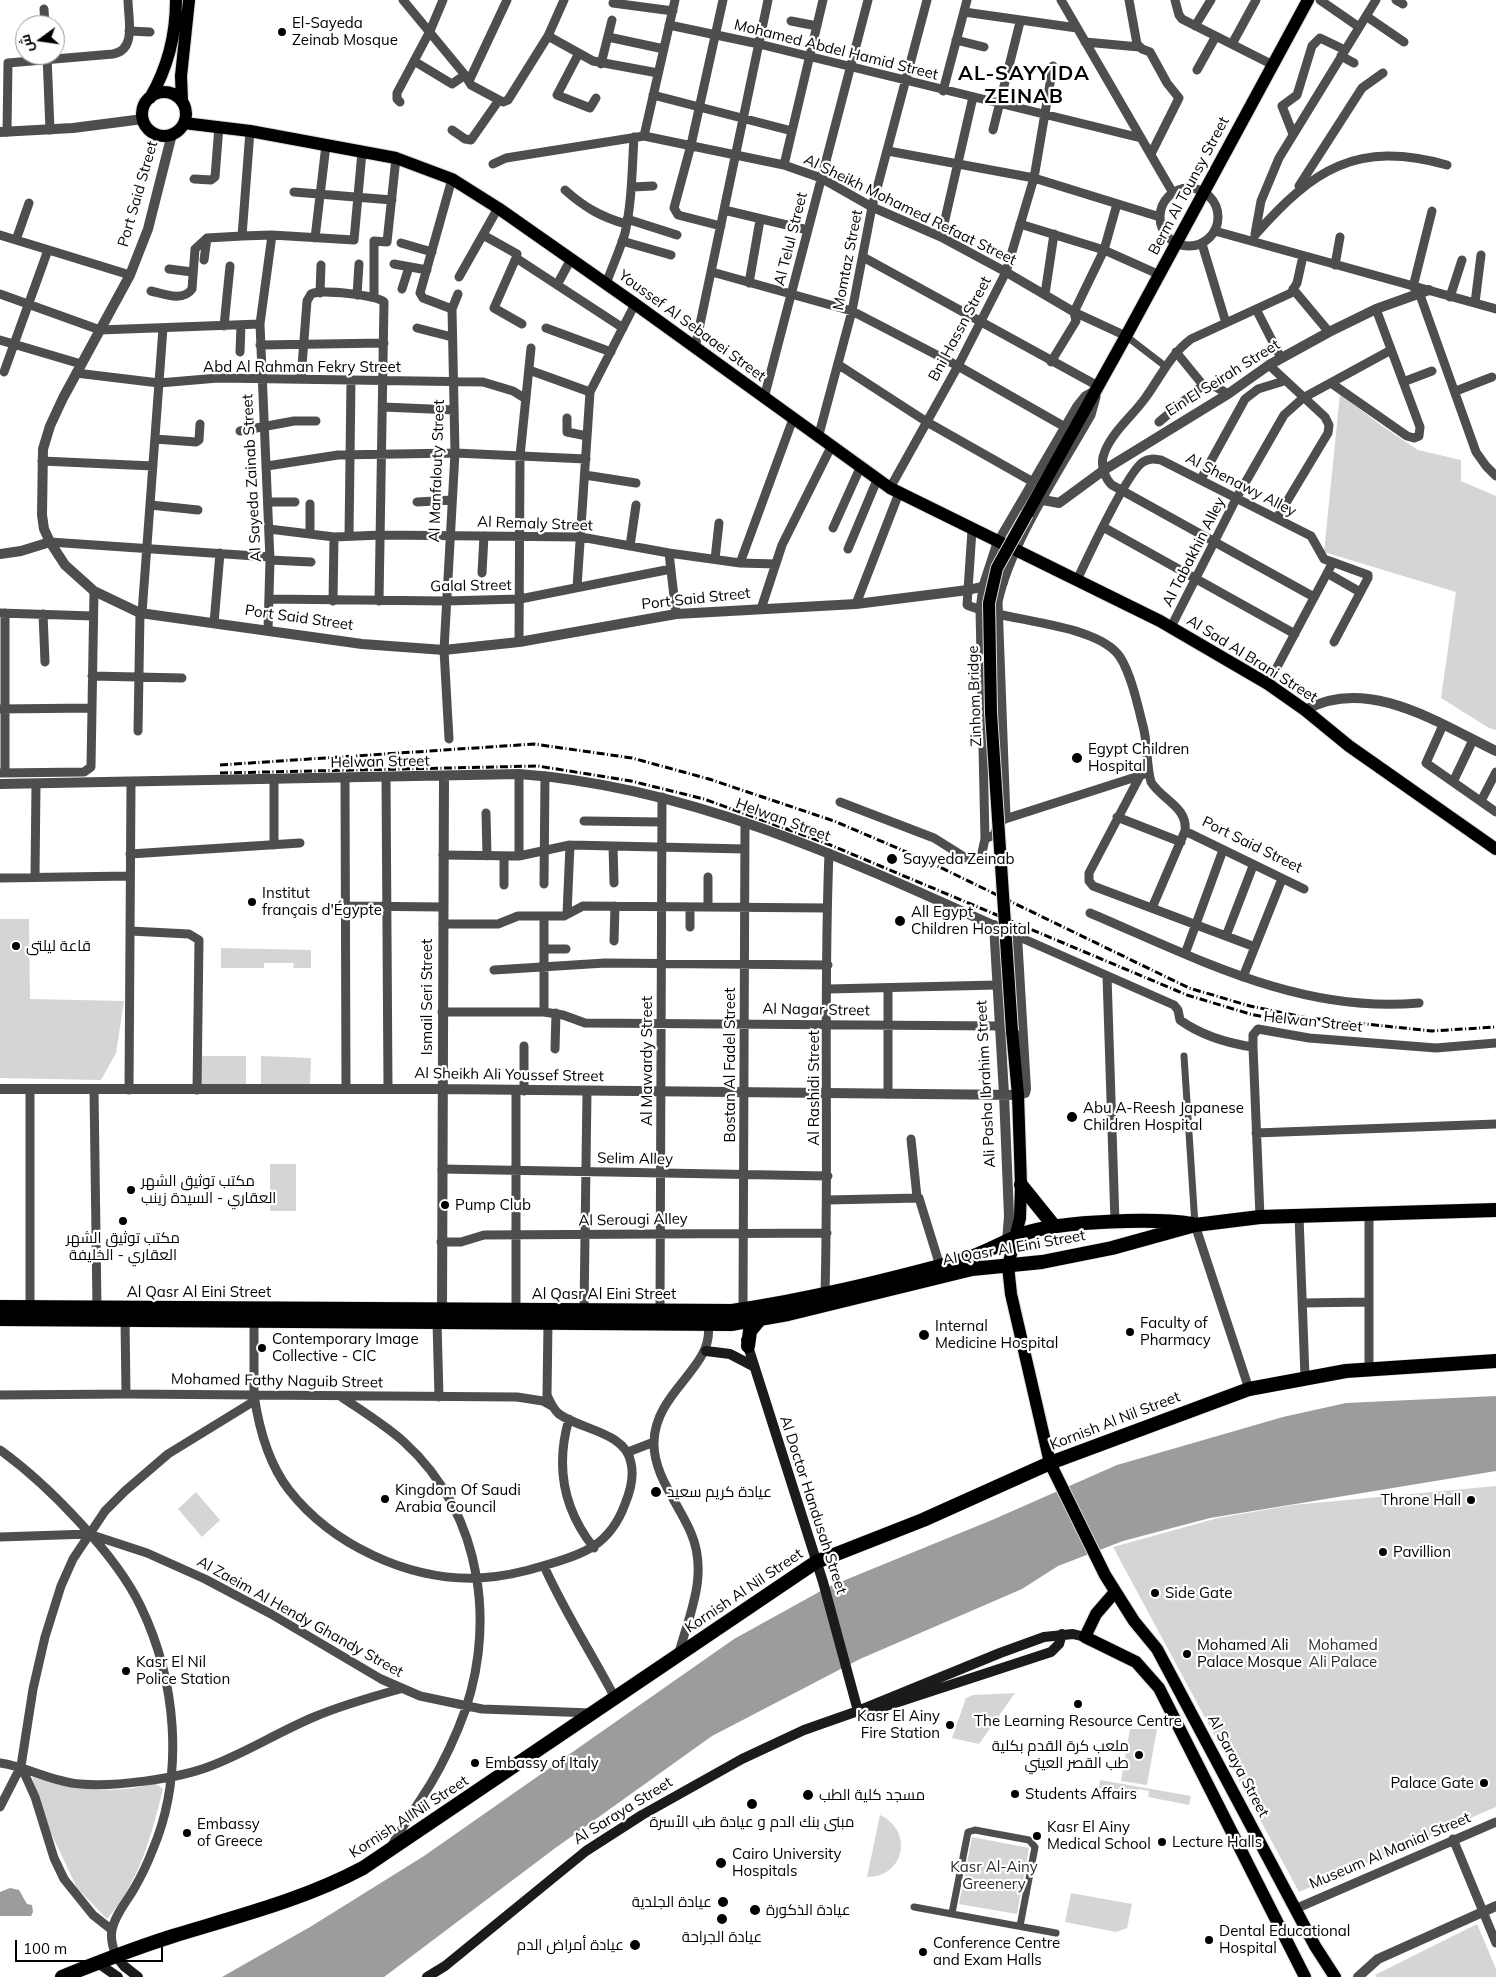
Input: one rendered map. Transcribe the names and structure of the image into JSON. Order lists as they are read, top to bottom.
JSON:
{
  "streets": {
    "highway": ["Al Qasr Al Eini Street", "Kornish Al Nil Street"],
    "main road": [
      "Berm Al Tounsy Street",
      "Youssef Al Sebaaei Street",
      "Al Sad Al Brani Street",
      "Zinhom Bridge",
      "Ali Pasha Ibrahim Street",
      "Al Doctor Handusah Street",
      "Al Saraya Street"
    ],
    "street": [
      "Mohamed Abdel Hamid Street",
      "Port Said Street",
      "Al Sheikh Mohamed Refaat Street",
      "Al Telul Street",
      "Momtaz Street",
      "Bni Hassn Street",
      "Abd Al Rahman Fekry Street",
      "Ein El Seirah Street",
      "Al Manfalouty Street",
      "Al Sayeda Zainab Street",
      "Al Shenawy Alley",
      "Al Remaly Street",
      "Al Tabakhin Alley",
      "Galal Street",
      "Helwan Street",
      "Ismail Seri Street",
      "Al Nagar Street",
      "Al Mawardy Street",
      "Bostan Al Fadel Street",
      "Al Sheikh Ali Youssef Street",
      "Al Rashidi Street",
      "Selim Alley",
      "Al Serougi Alley",
      "Mohamed Fathy Naguib Street",
      "Al Zaeim Al Hendy Ghandy Street",
      "Museum Al Manial Street"
    ]
  },
  "crossings": [
    ["Mohamed Abdel Hamid Street", "Al Telul Street"],
    ["Mohamed Abdel Hamid Street", "Momtaz Street"],
    ["Mohamed Abdel Hamid Street", "Bni Hassn Street"],
    ["Berm Al Tounsy Street", "Port Said Street"],
    ["Berm Al Tounsy Street", "Al Sheikh Mohamed Refaat Street"],
    ["Berm Al Tounsy Street", "Youssef Al Sebaaei Street"],
    ["Berm Al Tounsy Street", "Ein El Seirah Street"],
    ["Berm Al Tounsy Street", "Al Sad Al Brani Street"],
    ["Berm Al Tounsy Street", "Zinhom Bridge"],
    ["Port Said Street", "Youssef Al Sebaaei Street"],
    ["Port Said Street", "Bni Hassn Street"],
    ["Port Said Street", "Abd Al Rahman Fekry Street"],
    ["Port Said Street", "Al Manfalouty Street"],
    ["Port Said Street", "Al Sayeda Zainab Street"],
    ["Al Sheikh Mohamed Refaat Street", "Al Telul Street"],
    ["Al Sheikh Mohamed Refaat Street", "Momtaz Street"],
    ["Al Sheikh Mohamed Refaat Street", "Bni Hassn Street"],
    ["Al Telul Street", "Youssef Al Sebaaei Street"],
    ["Momtaz Street", "Youssef Al Sebaaei Street"],
    ["Youssef Al Sebaaei Street", "Bni Hassn Street"],
    ["Youssef Al Sebaaei Street", "Al Sad Al Brani Street"],
    ["Abd Al Rahman Fekry Street", "Al Manfalouty Street"],
    ["Abd Al Rahman Fekry Street", "Al Sayeda Zainab Street"],
    ["Al Manfalouty Street", "Al Remaly Street"],
    ["Al Manfalouty Street", "Galal Street"],
    ["Al Sayeda Zainab Street", "Al Remaly Street"],
    ["Al Sayeda Zainab Street", "Galal Street"],
    ["Al Shenawy Alley", "Al Tabakhin Alley"],
    ["Al Shenawy Alley", "Al Sad Al Brani Street"],
    ["Al Tabakhin Alley", "Al Sad Al Brani Street"],
    ["Zinhom Bridge", "Ali Pasha Ibrahim Street"],
    ["Helwan Street", "Ismail Seri Street"],
    ["Helwan Street", "Al Mawardy Street"],
    ["Helwan Street", "Bostan Al Fadel Street"],
    ["Helwan Street", "Ali Pasha Ibrahim Street"],
    ["Helwan Street", "Al Rashidi Street"],
    ["Ismail Seri Street", "Al Nagar Street"],
    ["Ismail Seri Street", "Al Sheikh Ali Youssef Street"],
    ["Ismail Seri Street", "Selim Alley"],
    ["Ismail Seri Street", "Al Serougi Alley"],
    ["Ismail Seri Street", "Al Qasr Al Eini Street"],
    ["Al Nagar Street", "Al Mawardy Street"],
    ["Al Nagar Street", "Bostan Al Fadel Street"],
    ["Al Nagar Street", "Ali Pasha Ibrahim Street"],
    ["Al Nagar Street", "Al Rashidi Street"],
    ["Al Mawardy Street", "Al Sheikh Ali Youssef Street"],
    ["Al Mawardy Street", "Selim Alley"],
    ["Al Mawardy Street", "Al Serougi Alley"],
    ["Al Mawardy Street", "Al Qasr Al Eini Street"],
    ["Bostan Al Fadel Street", "Al Sheikh Ali Youssef Street"],
    ["Bostan Al Fadel Street", "Selim Alley"],
    ["Bostan Al Fadel Street", "Al Serougi Alley"],
    ["Bostan Al Fadel Street", "Al Qasr Al Eini Street"],
    ["Bostan Al Fadel Street", "Al Doctor Handusah Street"],
    ["Al Sheikh Ali Youssef Street", "Ali Pasha Ibrahim Street"],
    ["Al Sheikh Ali Youssef Street", "Al Rashidi Street"],
    ["Ali Pasha Ibrahim Street", "Al Qasr Al Eini Street"],
    ["Ali Pasha Ibrahim Street", "Kornish Al Nil Street"],
    ["Ali Pasha Ibrahim Street", "Al Saraya Street"],
    ["Al Rashidi Street", "Selim Alley"],
    ["Al Rashidi Street", "Al Serougi Alley"],
    ["Al Rashidi Street", "Al Qasr Al Eini Street"],
    ["Al Qasr Al Eini Street", "Al Doctor Handusah Street"],
    ["Kornish Al Nil Street", "Al Doctor Handusah Street"],
    ["Kornish Al Nil Street", "Al Zaeim Al Hendy Ghandy Street"],
    ["Al Doctor Handusah Street", "Al Saraya Street"],
    ["Al Saraya Street", "Museum Al Manial Street"]
  ],
  "districts": ["AL-SAYYIDA ZEINAB"],
  "parks": ["Mohamed Ali Palace", "Kasr Al-Ainy Greenery"],
  "places": [
    "El-Sayeda Zeinab Mosque",
    "Egypt Children Hospital",
    "Sayyeda Zeinab",
    "Institut français d'Égypte",
    "All Egypt Children Hospital",
    "قاعة ليلتى",
    "Abu A-Reesh Japanese Children Hospital",
    "مكتب توثيق الشهر العقاري - السيدة زينب",
    "Pump Club",
    "مكتب توثيق الشهر العقاري - الخليفة",
    "Faculty of Pharmacy",
    "Internal Medicine Hospital",
    "Contemporary Image Collective - CIC",
    "عيادة كريم سعيد",
    "Kingdom Of Saudi Arabia Council",
    "Throne Hall",
    "Pavillion",
    "Side Gate",
    "Mohamed Ali Palace Mosque",
    "Kasr El Nil Police Station",
    "The Learning Resource Centre",
    "Kasr El Ainy Fire Station",
    "ملعب كرة القدم بكلية طب القصر العيني",
    "Embassy of Italy",
    "Palace Gate",
    "Students Affairs",
    "مسجد كلية الطب",
    "مبنى بنك الدم و عيادة طب الأسرة",
    "Embassy of Greece",
    "Kasr El Ainy Medical School",
    "Lecture Halls",
    "Cairo University Hospitals",
    "عيادة الجلدية",
    "عيادة الذكورة",
    "عيادة الجراحة",
    "Dental Educational Hospital",
    "عيادة أمراض الدم",
    "Conference Centre and Exam Halls"
  ],
  "scale_bar": "100 m",
  "north": "left"
}
